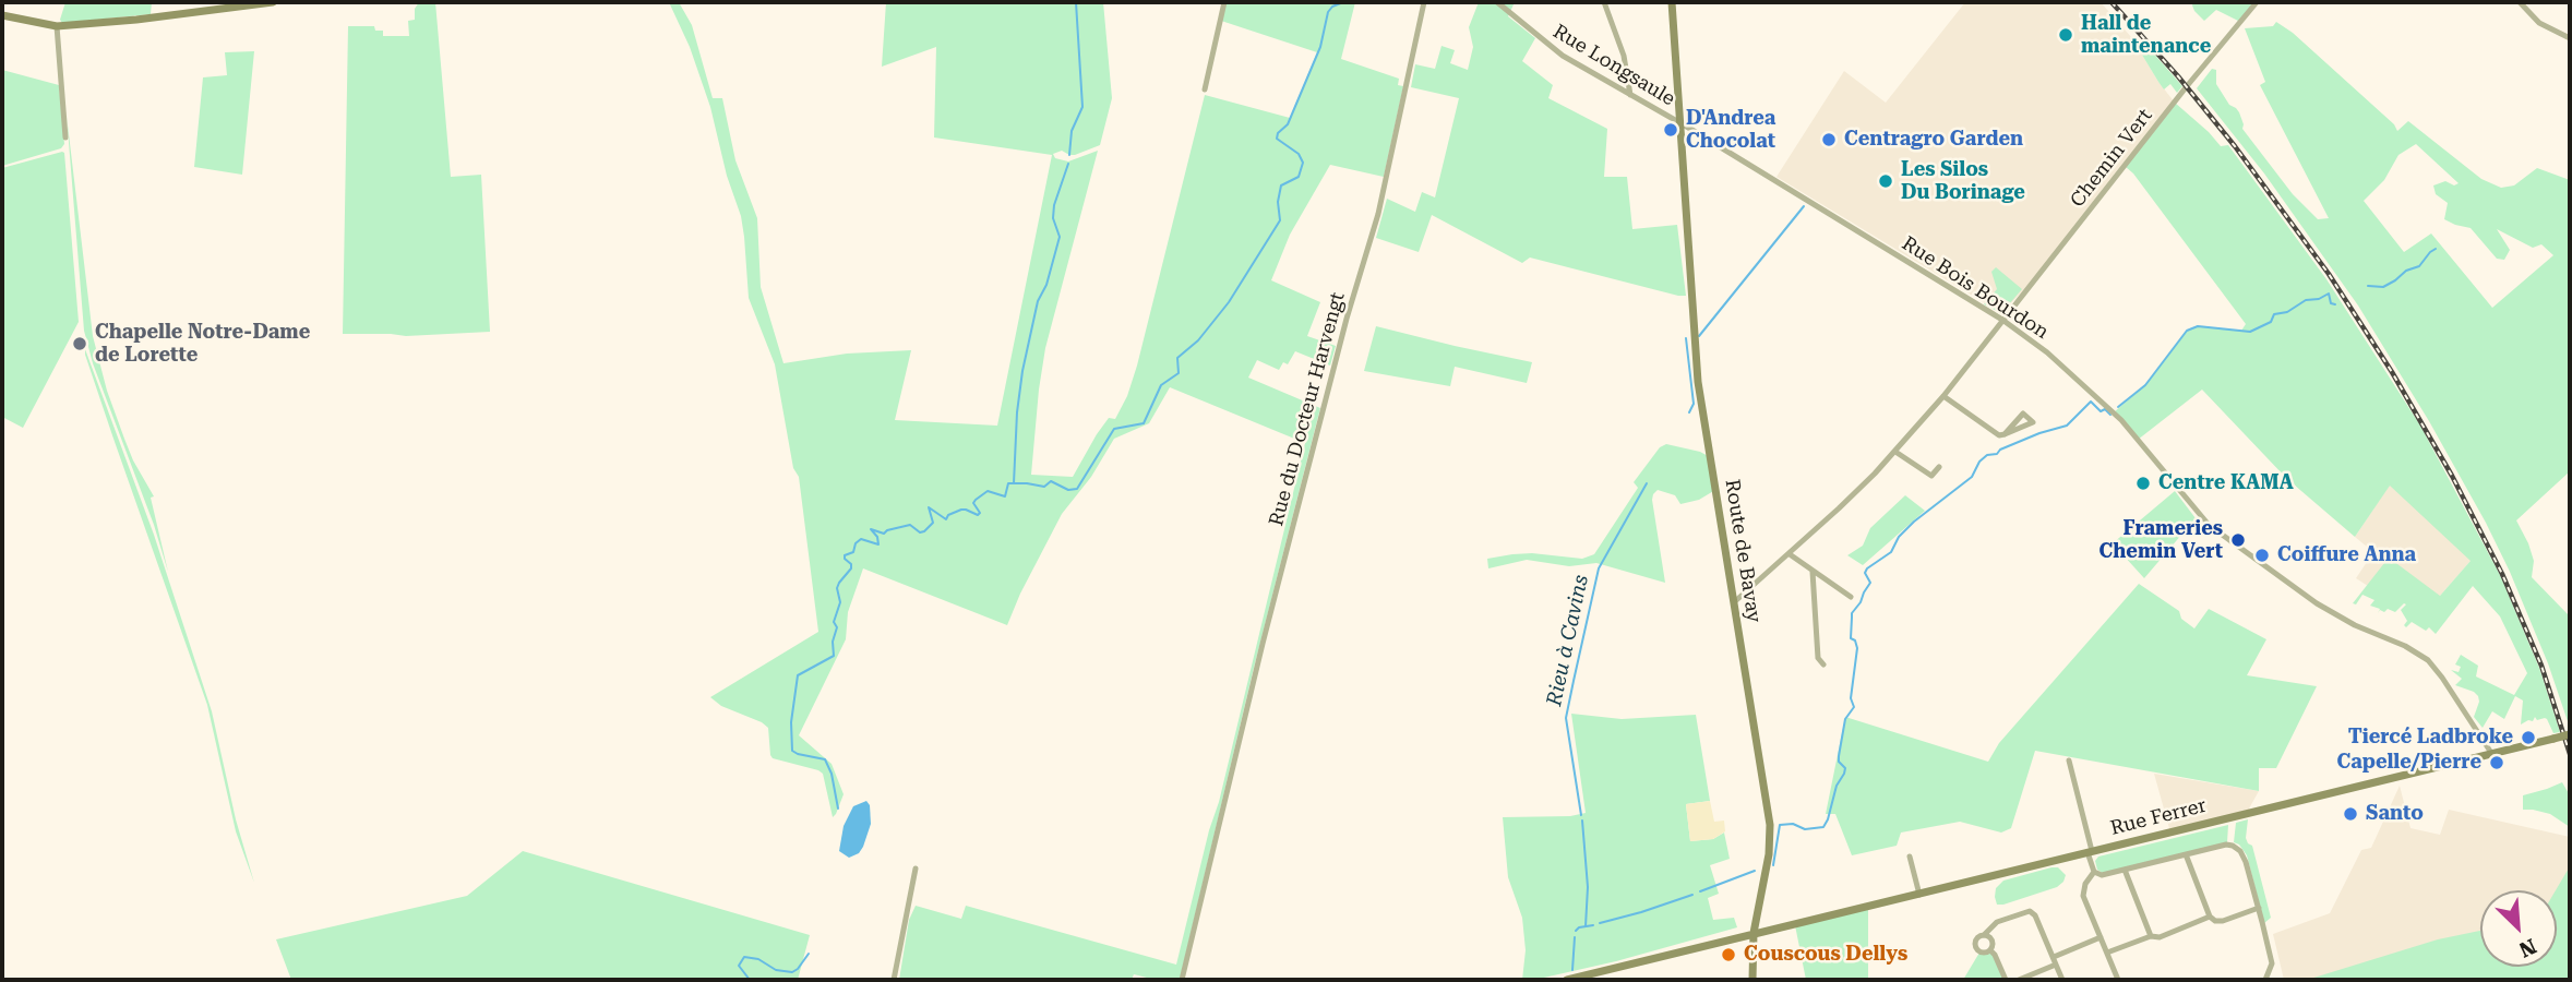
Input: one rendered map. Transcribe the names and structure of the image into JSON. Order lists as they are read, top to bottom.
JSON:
{
  "streets": {
    "main road": ["Route de Bavay", "Rue Ferrer"],
    "street": [
      "Rue Longsaule",
      "Chemin Vert",
      "Rue Bois Bourdon",
      "Rue du Docteur Harvengt"
    ]
  },
  "crossings": [
    ["Rue Longsaule", "Rue Bois Bourdon"],
    ["Rue Longsaule", "Route de Bavay"],
    ["Chemin Vert", "Rue Bois Bourdon"],
    ["Chemin Vert", "Route de Bavay"],
    ["Rue Bois Bourdon", "Route de Bavay"],
    ["Rue Bois Bourdon", "Rue Ferrer"],
    ["Route de Bavay", "Rue Ferrer"]
  ],
  "water": ["Rieu à Cavins"],
  "places": [
    "Hall de maintenance",
    "D'Andrea Chocolat",
    "Centragro Garden",
    "Les Silos Du Borinage",
    "Chapelle Notre-Dame de Lorette",
    "Centre KAMA",
    "Frameries Chemin Vert",
    "Coiffure Anna",
    "Tiercé Ladbroke",
    "Capelle/Pierre",
    "Santo",
    "Couscous Dellys"
  ],
  "north": "bottom right"
}
